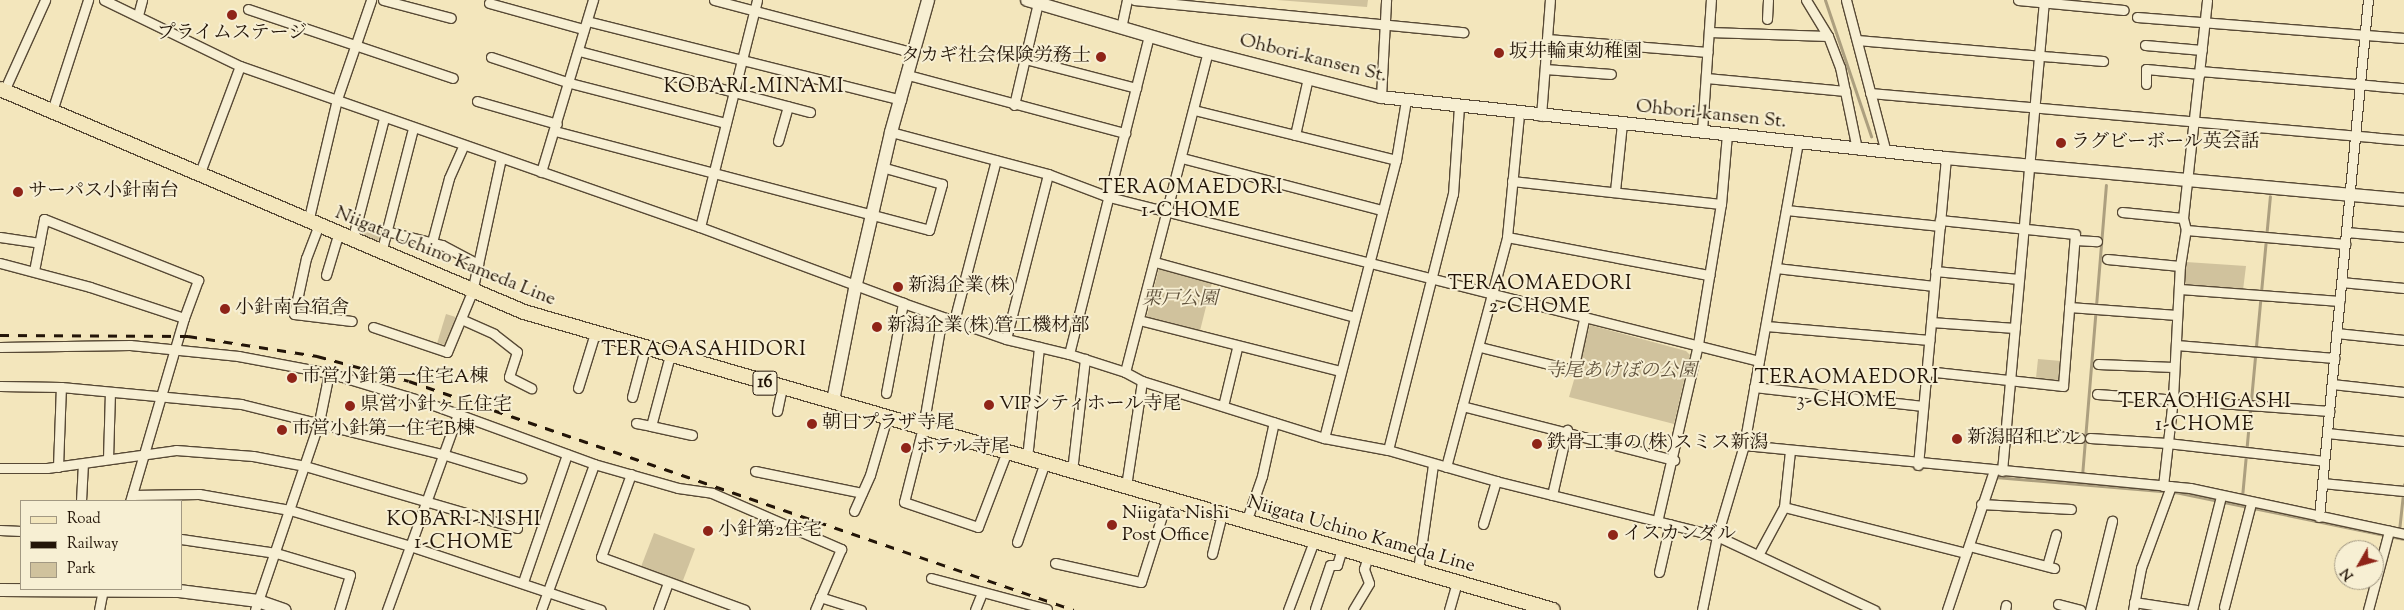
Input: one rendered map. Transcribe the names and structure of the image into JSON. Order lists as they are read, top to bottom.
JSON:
{
  "streets": {
    "main road": ["Niigata Uchino Kameda Line", "16"],
    "street": ["Ohbori-kansen St."]
  },
  "districts": [
    "KOBARI-MINAMI",
    "TERAOMAEDORI 1-CHOME",
    "TERAOMAEDORI 2-CHOME",
    "TERAOASAHIDORI",
    "TERAOMAEDORI 3-CHOME",
    "TERAOHIGASHI 1-CHOME",
    "KOBARI-NISHI 1-CHOME"
  ],
  "parks": ["栗戸公園", "寺尾あけぼの公園"],
  "places": [
    "プライムステージ",
    "坂井輪東幼稚園",
    "タカギ社会保険労務士",
    "ラグビーボール英会話",
    "サーパス小針南台",
    "新潟企業(株)",
    "小針南台宿舎",
    "新潟企業(株)管工機材部",
    "市営小針第一住宅A棟",
    "VIPシティホール寺尾",
    "県営小針ヶ丘住宅",
    "朝日プラザ寺尾",
    "市営小針第一住宅B棟",
    "新潟昭和ビル",
    "鉄骨工事の(株)スミス新潟",
    "ホテル寺尾",
    "Niigata Nishi Post Office",
    "小針第2住宅",
    "イスカンダル"
  ],
  "legend": ["Road", "Railway", "Park"],
  "north": "bottom left"
}
